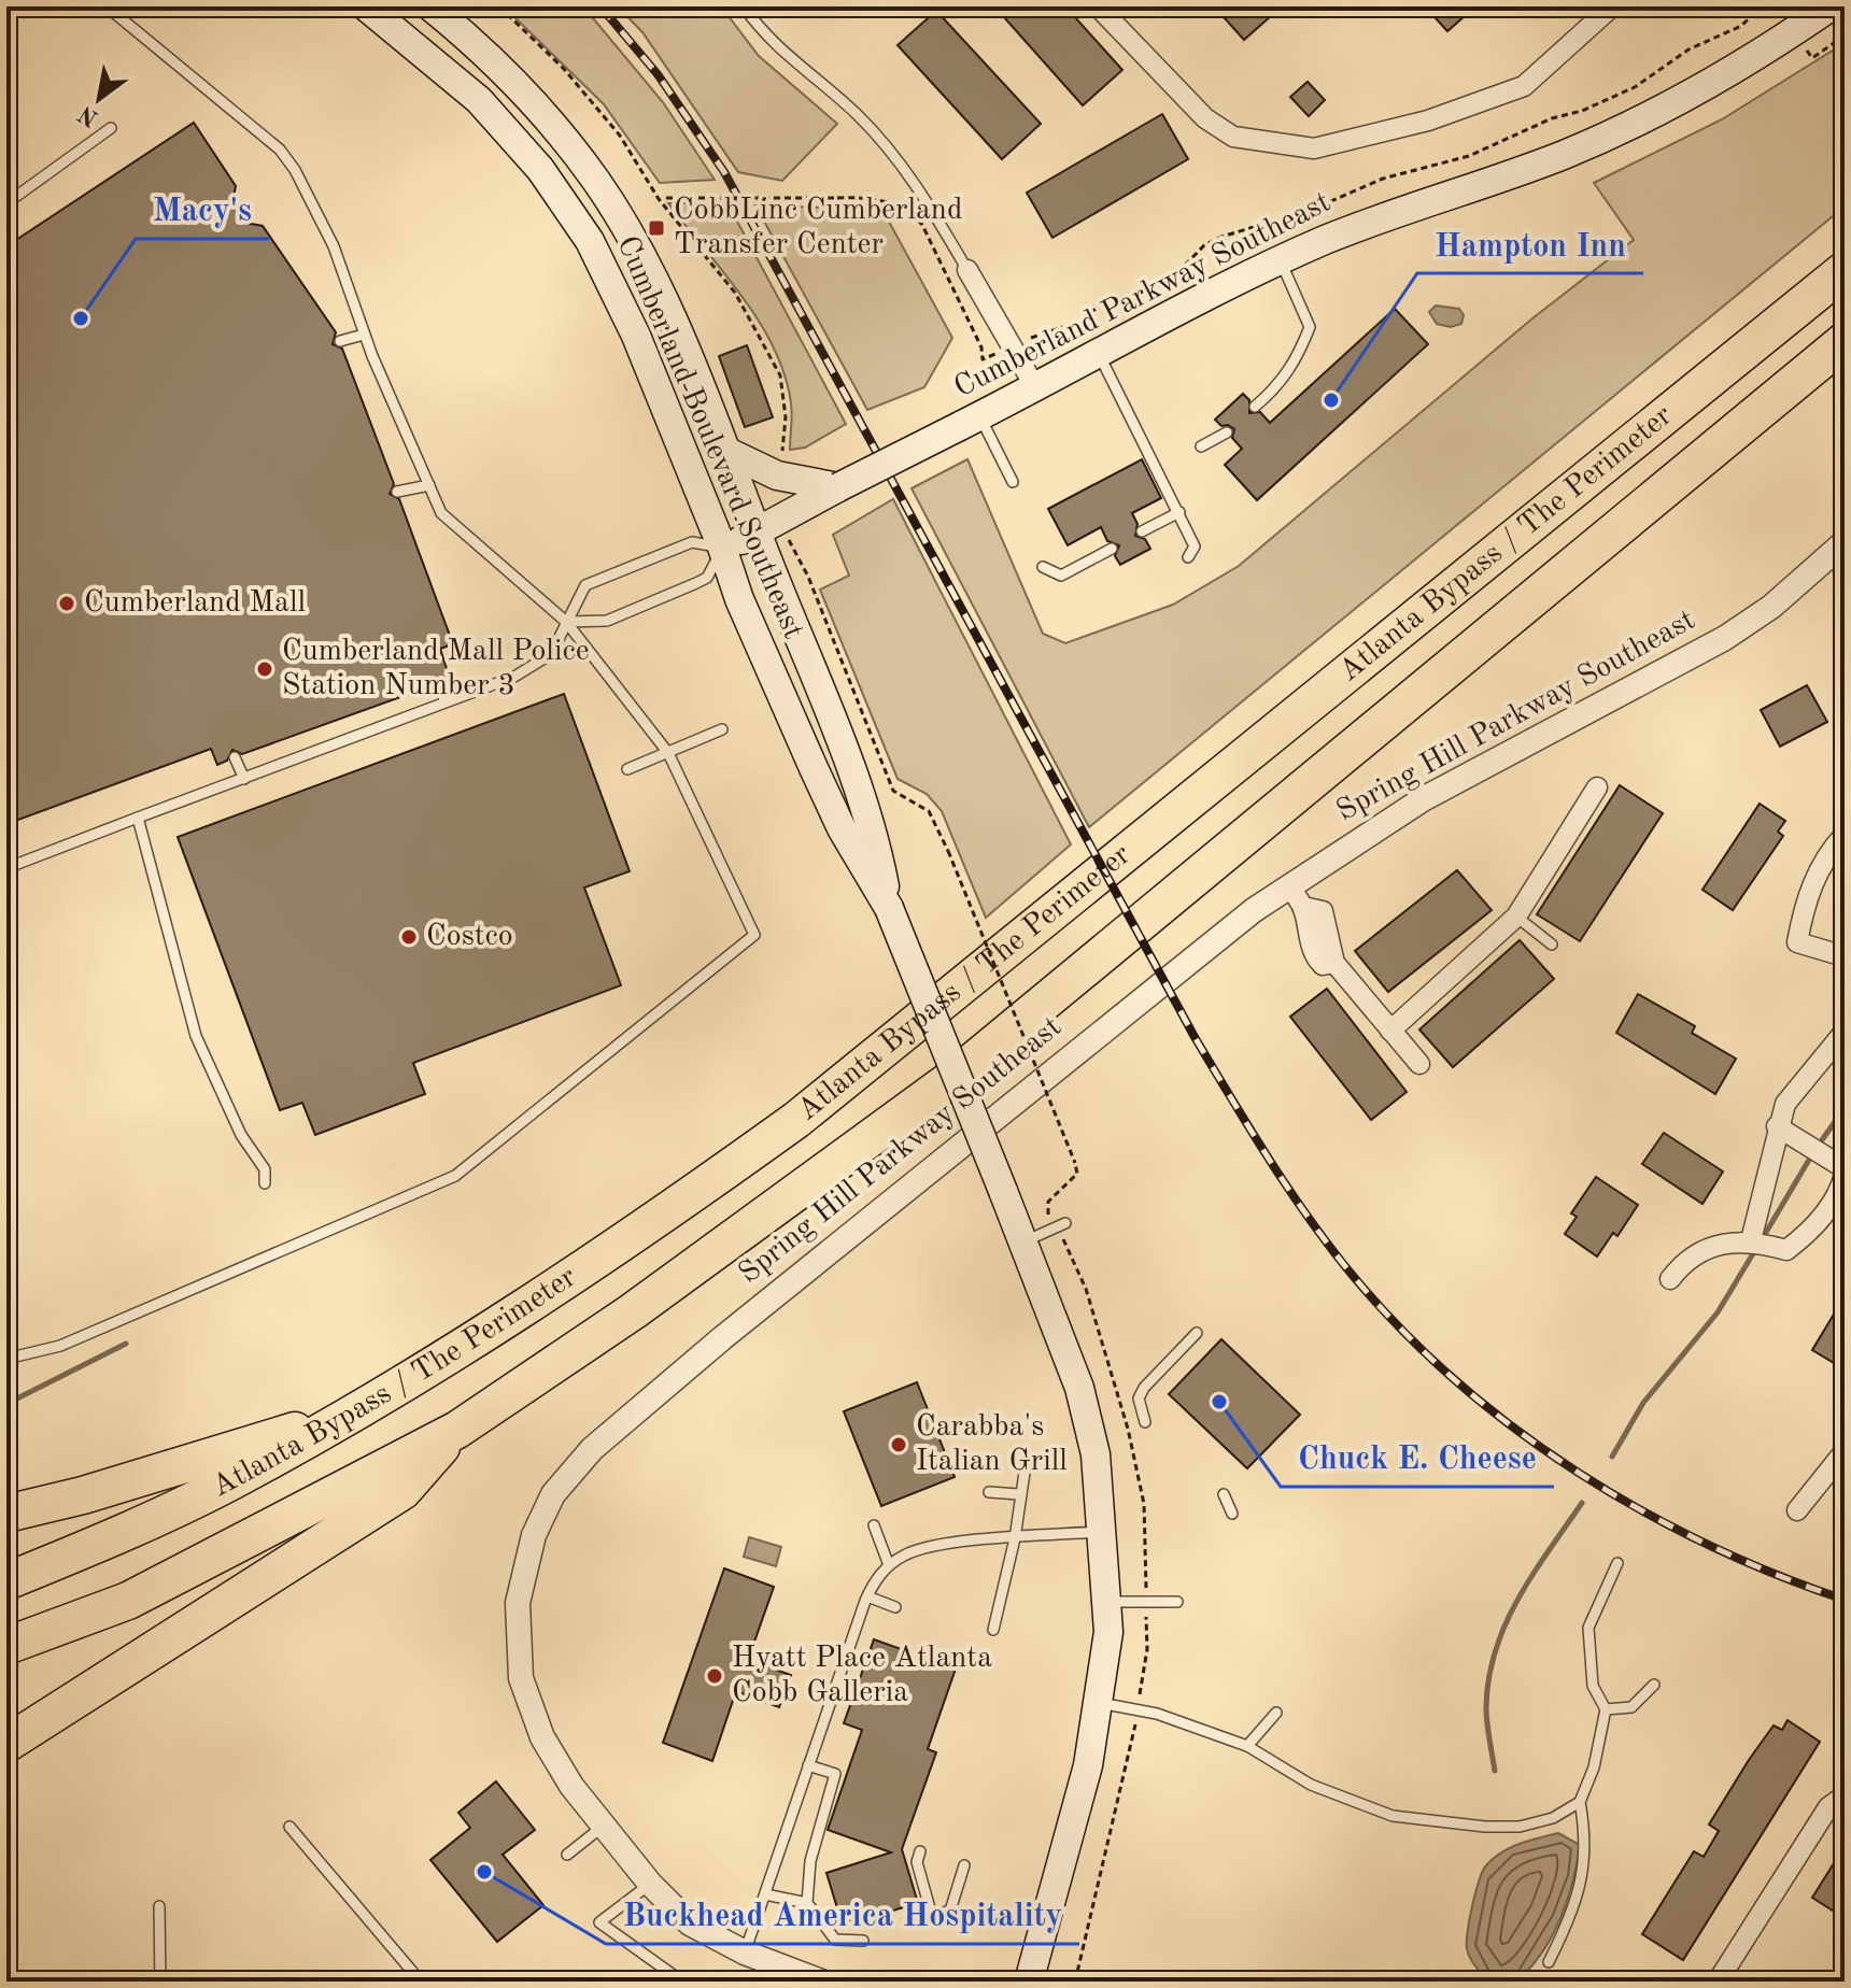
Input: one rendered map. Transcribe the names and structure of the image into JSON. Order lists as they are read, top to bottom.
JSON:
{
  "streets": {
    "highway": ["Atlanta Bypass / The Perimeter"],
    "main road": ["Cumberland Parkway Southeast", "Cumberland Boulevard Southeast"],
    "street": ["Spring Hill Parkway Southeast"]
  },
  "crossings": [
    ["Cumberland Parkway Southeast", "Cumberland Boulevard Southeast"]
  ],
  "places": {
    "transit": ["CobbLinc Cumberland Transfer Center"],
    "other": [
      "Macy's",
      "Hampton Inn",
      "Cumberland Mall",
      "Cumberland Mall Police Station Number 3",
      "Costco",
      "Chuck E. Cheese",
      "Carabba's Italian Grill",
      "Hyatt Place Atlanta Cobb Galleria",
      "Buckhead America Hospitality"
    ]
  },
  "north": "bottom left"
}
